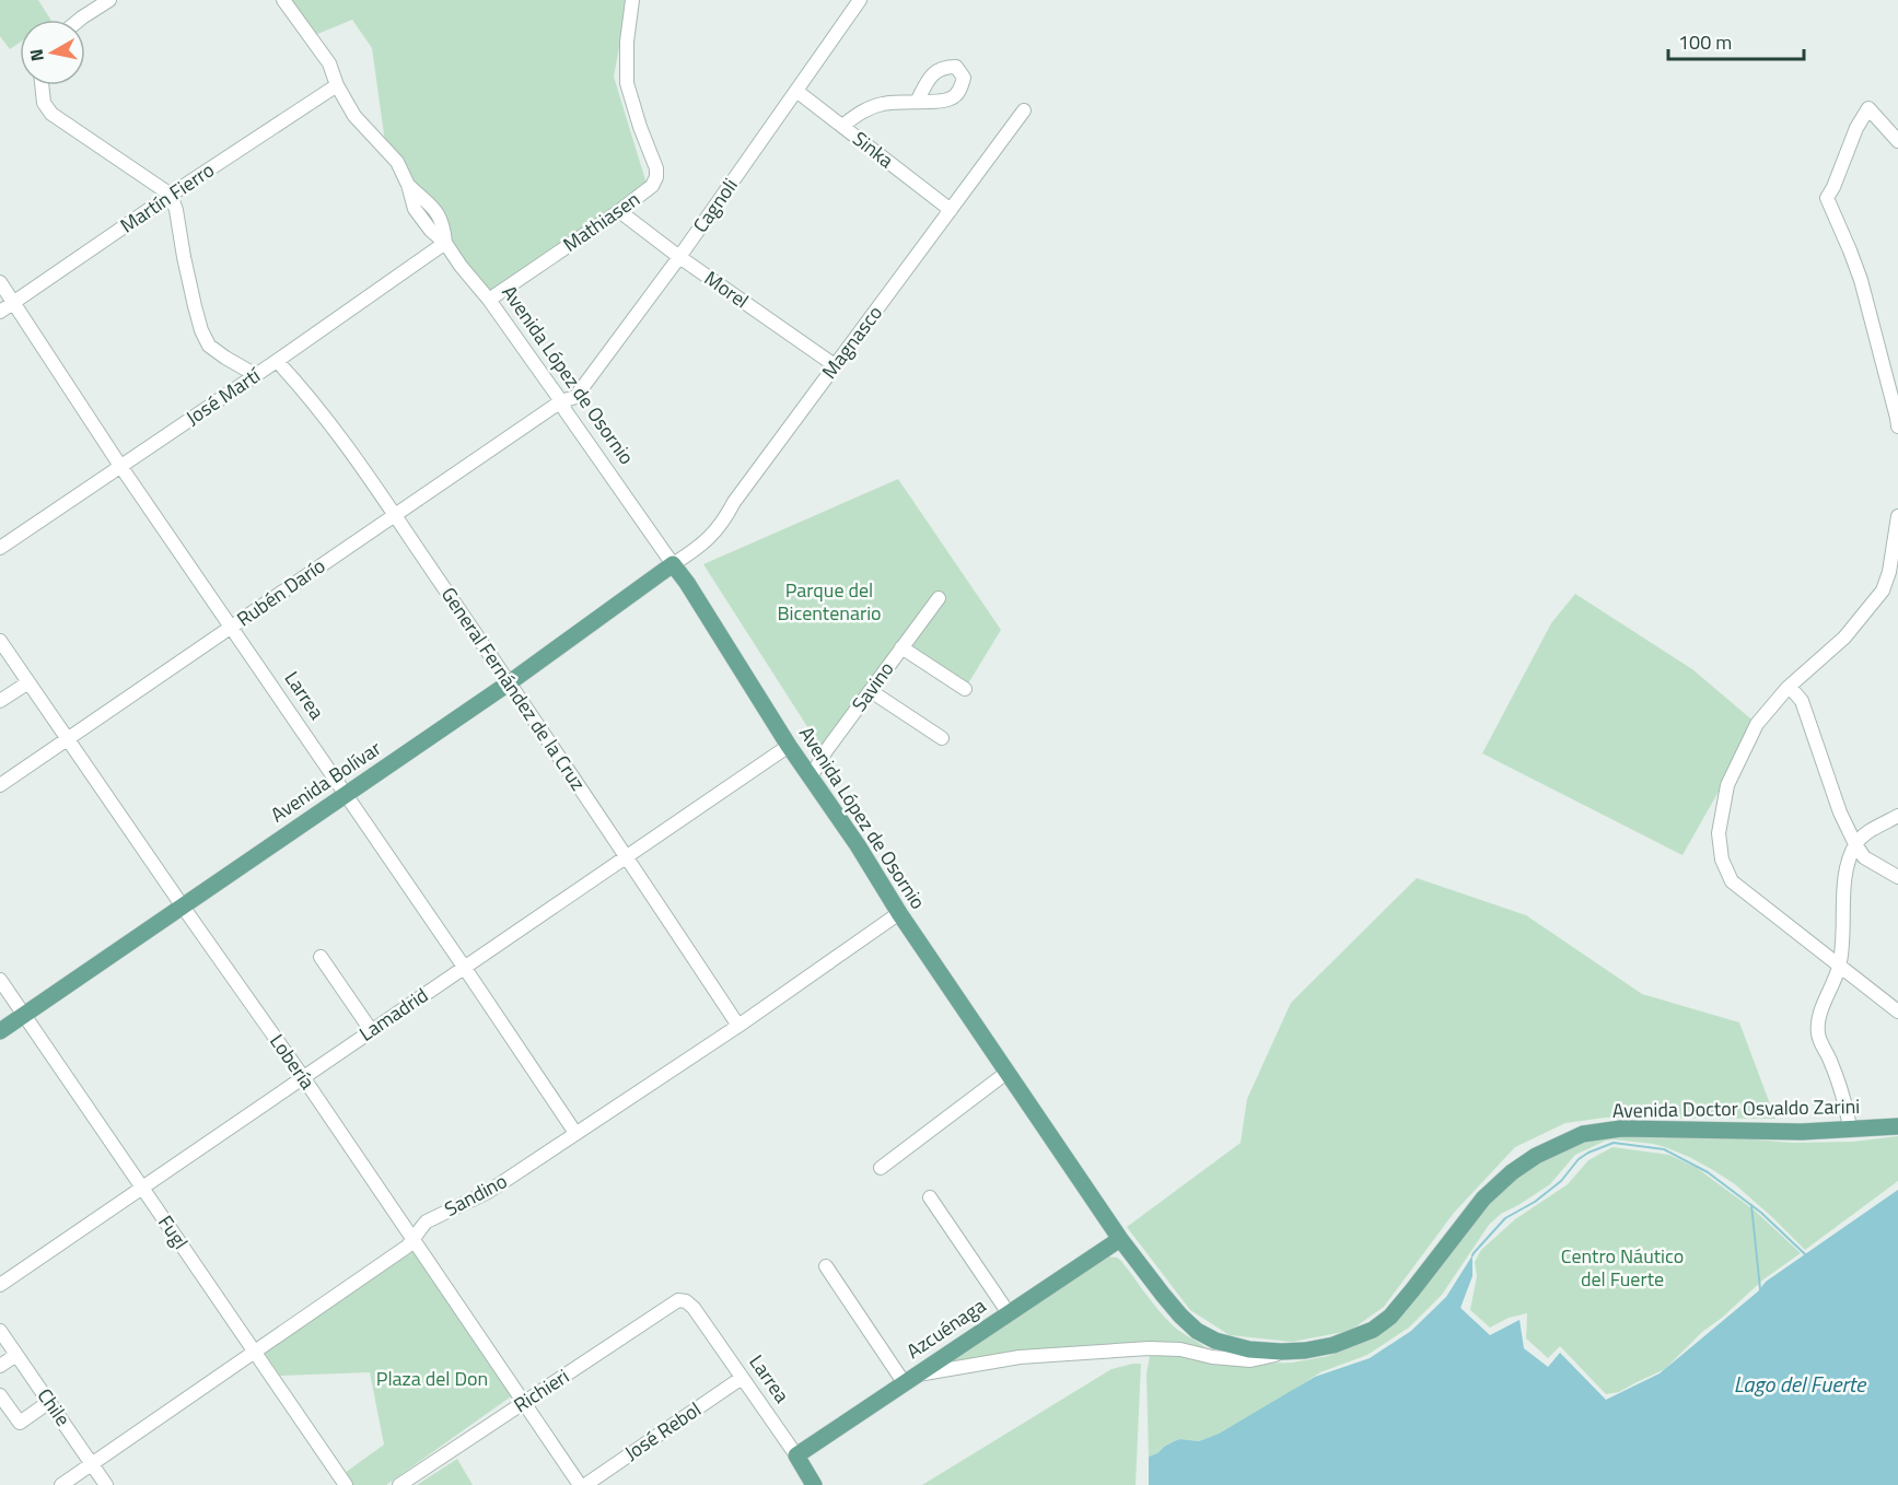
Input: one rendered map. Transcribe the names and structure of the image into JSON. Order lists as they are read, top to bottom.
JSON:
{
  "streets": {
    "main road": [
      "Avenida López de Osornio",
      "Larrea",
      "Avenida Bolívar",
      "Avenida Doctor Osvaldo Zarini",
      "Azcuénaga"
    ],
    "street": [
      "Sinka",
      "Martín Fierro",
      "Cagnoli",
      "Mathiasen",
      "Morel",
      "Magnasco",
      "José Martí",
      "Rubén Darío",
      "Savino",
      "General Fernández de la Cruz",
      "Lamadrid",
      "Lobería",
      "Sandino",
      "Fugl",
      "Richieri",
      "Chile",
      "José Rebol"
    ]
  },
  "crossings": [
    ["Sinka", "Cagnoli"],
    ["Sinka", "Magnasco"],
    ["Martín Fierro", "Avenida López de Osornio"],
    ["Martín Fierro", "Larrea"],
    ["Cagnoli", "Morel"],
    ["Cagnoli", "Avenida López de Osornio"],
    ["Cagnoli", "Rubén Darío"],
    ["Mathiasen", "Morel"],
    ["Mathiasen", "Avenida López de Osornio"],
    ["Morel", "Magnasco"],
    ["Magnasco", "Avenida López de Osornio"],
    ["Magnasco", "Avenida Bolívar"],
    ["Avenida López de Osornio", "José Martí"],
    ["Avenida López de Osornio", "Rubén Darío"],
    ["Avenida López de Osornio", "Savino"],
    ["Avenida López de Osornio", "Avenida Bolívar"],
    ["Avenida López de Osornio", "Lamadrid"],
    ["Avenida López de Osornio", "Avenida Doctor Osvaldo Zarini"],
    ["Avenida López de Osornio", "Sandino"],
    ["Avenida López de Osornio", "Azcuénaga"],
    ["José Martí", "General Fernández de la Cruz"],
    ["José Martí", "Larrea"],
    ["Rubén Darío", "General Fernández de la Cruz"],
    ["Rubén Darío", "Larrea"],
    ["Rubén Darío", "Lobería"],
    ["General Fernández de la Cruz", "Avenida Bolívar"],
    ["General Fernández de la Cruz", "Lamadrid"],
    ["General Fernández de la Cruz", "Sandino"],
    ["Larrea", "Avenida Bolívar"],
    ["Larrea", "Lamadrid"],
    ["Larrea", "Sandino"],
    ["Larrea", "Azcuénaga"],
    ["Larrea", "Richieri"],
    ["Larrea", "José Rebol"],
    ["Avenida Bolívar", "Lobería"],
    ["Avenida Bolívar", "Fugl"],
    ["Lamadrid", "Lobería"],
    ["Lamadrid", "Fugl"],
    ["Lobería", "Sandino"],
    ["Lobería", "Richieri"],
    ["Lobería", "José Rebol"],
    ["Avenida Doctor Osvaldo Zarini", "Azcuénaga"],
    ["Sandino", "Fugl"],
    ["Sandino", "Chile"]
  ],
  "water": ["Lago del Fuerte"],
  "parks": ["Parque del Bicentenario", "Centro Náutico del Fuerte", "Plaza del Don"],
  "scale_bar": "100 m",
  "north": "left"
}
